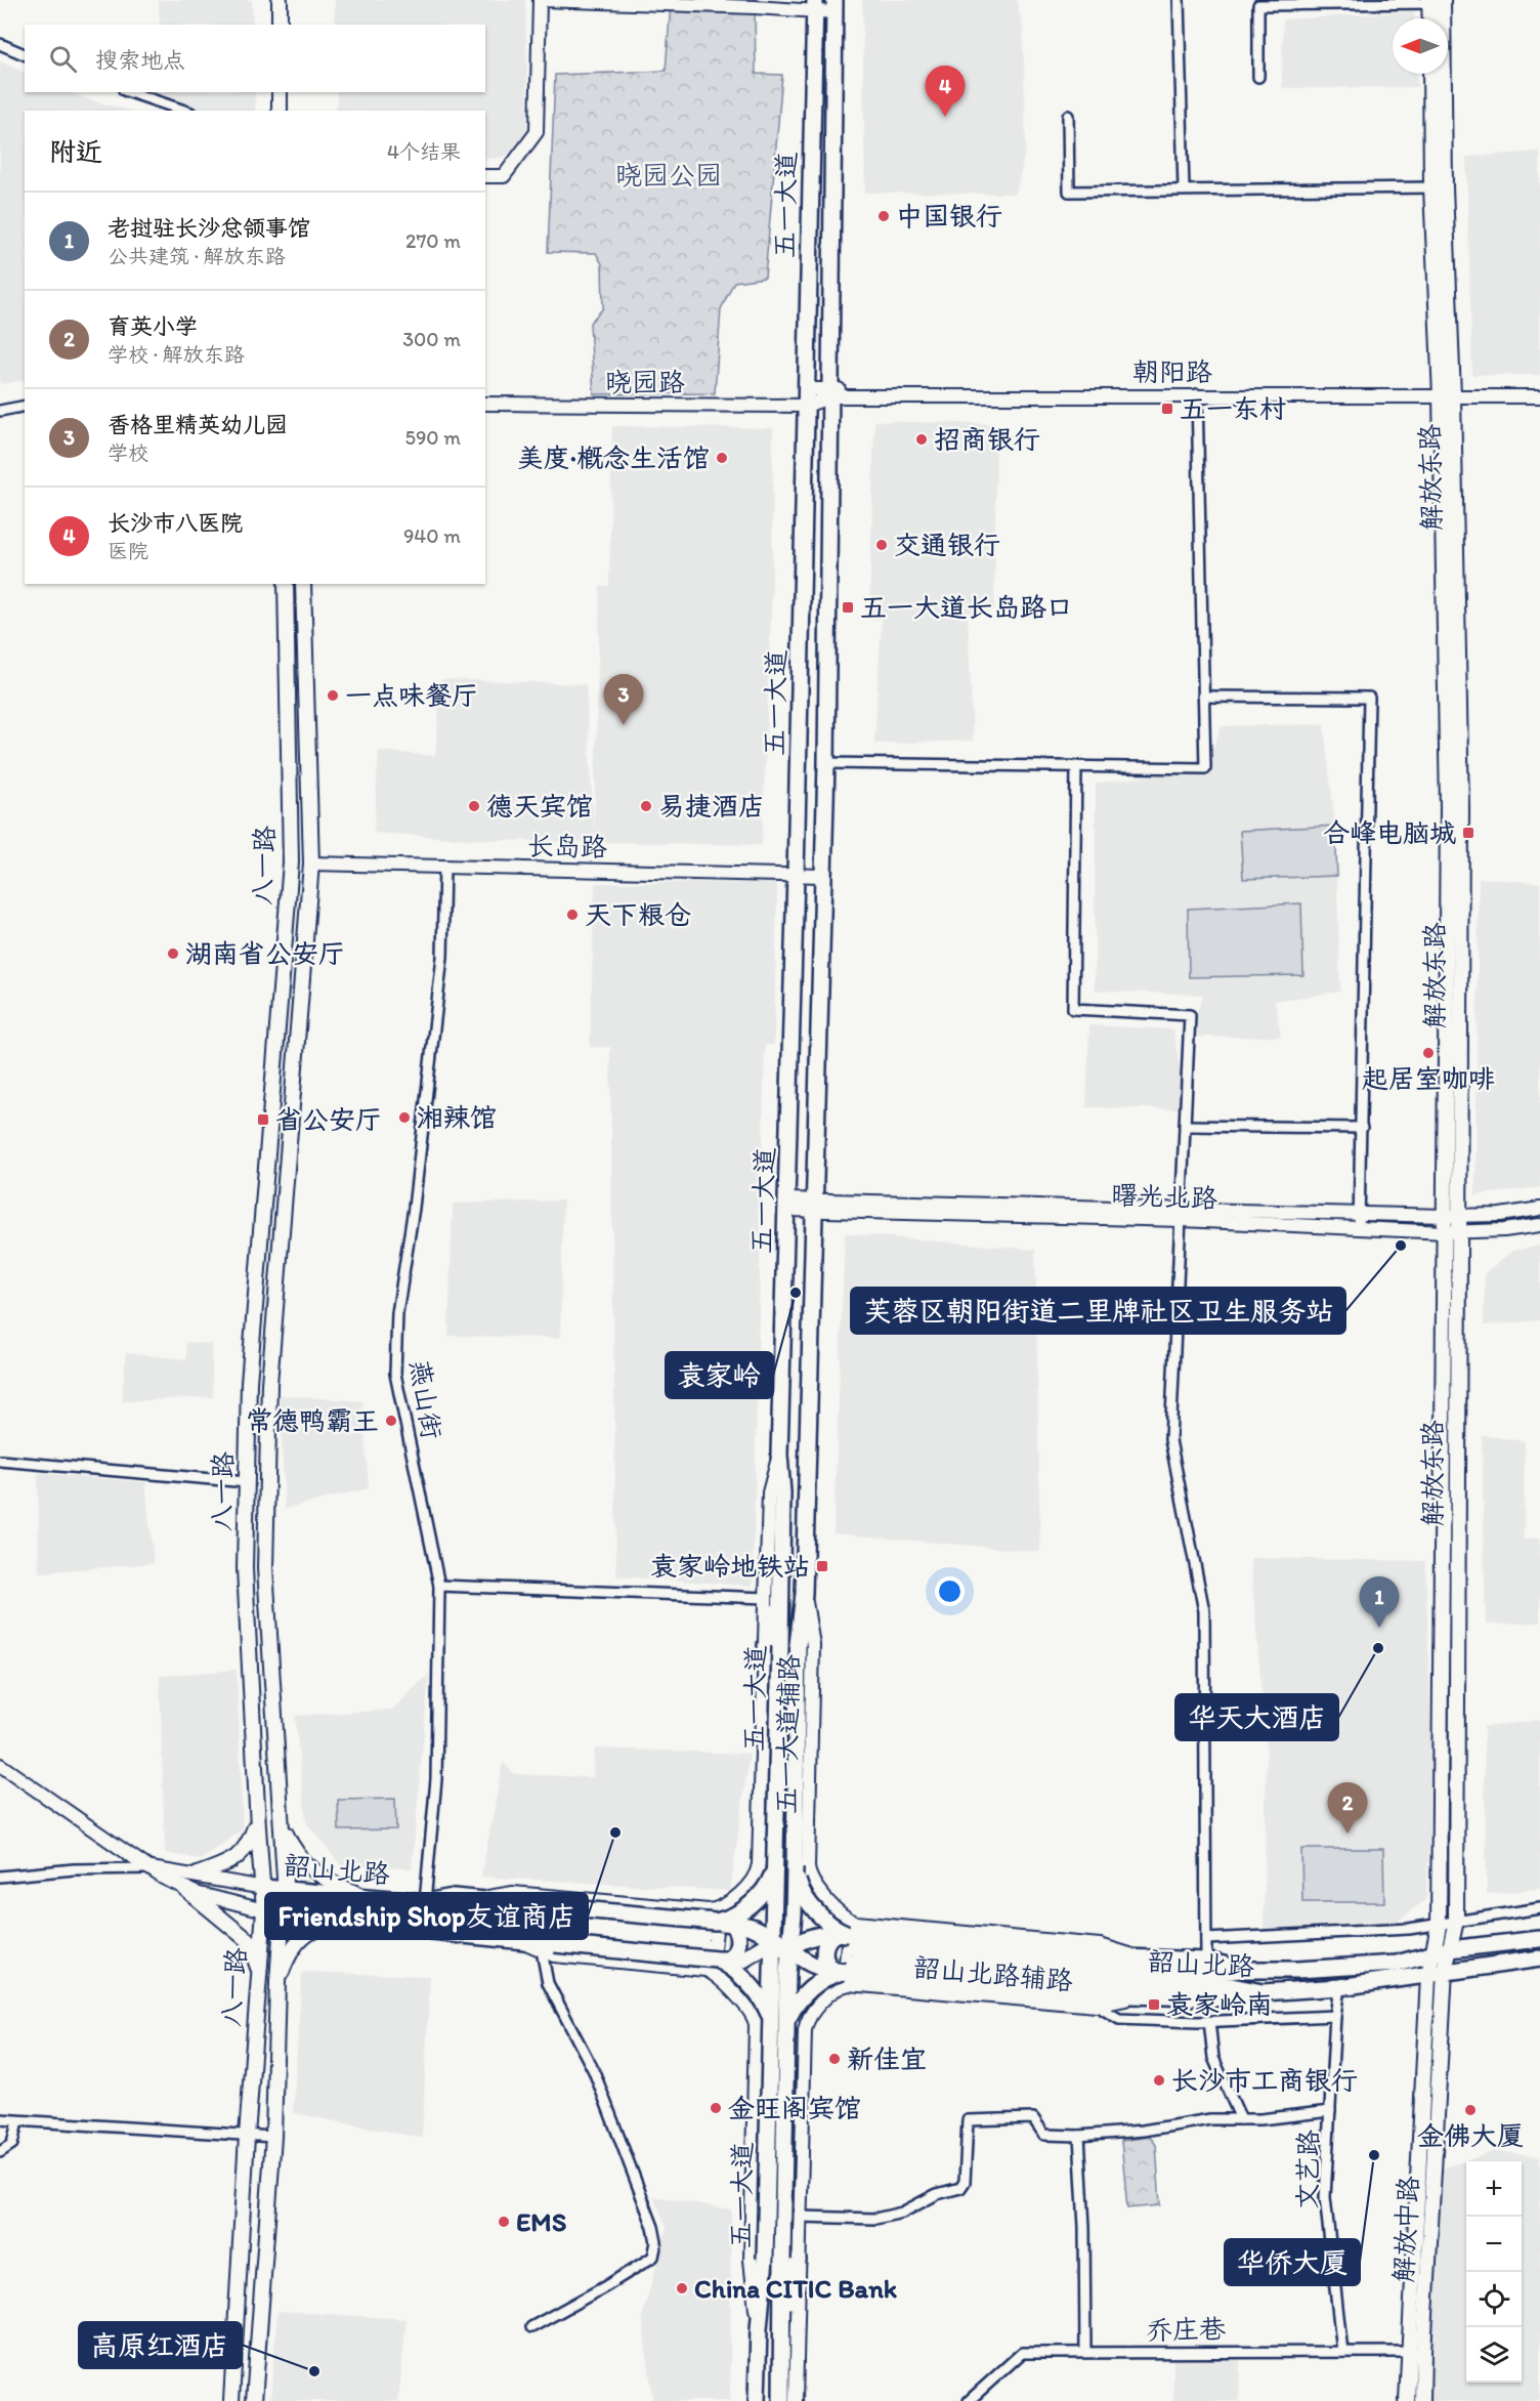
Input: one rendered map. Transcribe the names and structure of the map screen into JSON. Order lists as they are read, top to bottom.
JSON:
{
  "streets": {
    "main road": [
      "五一大道",
      "解放东路",
      "八一路",
      "韶山北路",
      "解放中路"
    ],
    "street": [
      "朝阳路",
      "晓园路",
      "长岛路",
      "曙光北路",
      "燕山街",
      "五一大道辅路",
      "韶山北路辅路",
      "文艺路",
      "乔庄巷"
    ]
  },
  "crossings": [
    ["五一大道", "朝阳路"],
    ["五一大道", "晓园路"],
    ["五一大道", "长岛路"],
    ["五一大道", "曙光北路"],
    ["五一大道", "五一大道辅路"],
    ["朝阳路", "晓园路"],
    ["朝阳路", "解放东路"],
    ["解放东路", "曙光北路"],
    ["解放东路", "韶山北路"],
    ["解放东路", "解放中路"],
    ["长岛路", "八一路"],
    ["长岛路", "燕山街"],
    ["八一路", "韶山北路"],
    ["燕山街", "韶山北路"],
    ["韶山北路", "文艺路"],
    ["韶山北路", "解放中路"],
    ["文艺路", "乔庄巷"],
    ["解放中路", "乔庄巷"]
  ],
  "parks": ["晓园公园"],
  "places": {
    "other": [
      "中国银行",
      "招商银行",
      "美度·概念生活馆",
      "交通银行",
      "一点味餐厅",
      "德天宾馆",
      "易捷酒店",
      "天下粮仓",
      "湖南省公安厅",
      "起居室咖啡",
      "湘辣馆",
      "芙蓉区朝阳街道二里牌社区卫生服务站",
      "袁家岭",
      "常德鸭霸王",
      "华天大酒店",
      "Friendship Shop友谊商店",
      "新佳宜",
      "长沙市工商银行",
      "金旺阁宾馆",
      "金佛大厦",
      "华侨大厦",
      "EMS",
      "China CITIC Bank",
      "高原红酒店"
    ],
    "transit": [
      "五一东村",
      "五一大道长岛路口",
      "合峰电脑城",
      "省公安厅",
      "袁家岭地铁站",
      "袁家岭南"
    ]
  },
  "north": "left",
  "page": {
    "search": "搜索地点",
    "pins": [
      "4",
      "3",
      "1",
      "2"
    ],
    "heading": ["附近", "4个结果"],
    "list": [
      {
        "mark": "1",
        "name": "老挝驻长沙总领事馆",
        "note": "公共建筑 · 解放东路",
        "value": "270 m"
      },
      {
        "mark": "2",
        "name": "育英小学",
        "note": "学校 · 解放东路",
        "value": "300 m"
      },
      {
        "mark": "3",
        "name": "香格里精英幼儿园",
        "note": "学校",
        "value": "590 m"
      },
      {
        "mark": "4",
        "name": "长沙市八医院",
        "note": "医院",
        "value": "940 m"
      }
    ],
    "map_buttons": ["+", "−"]
  }
}
